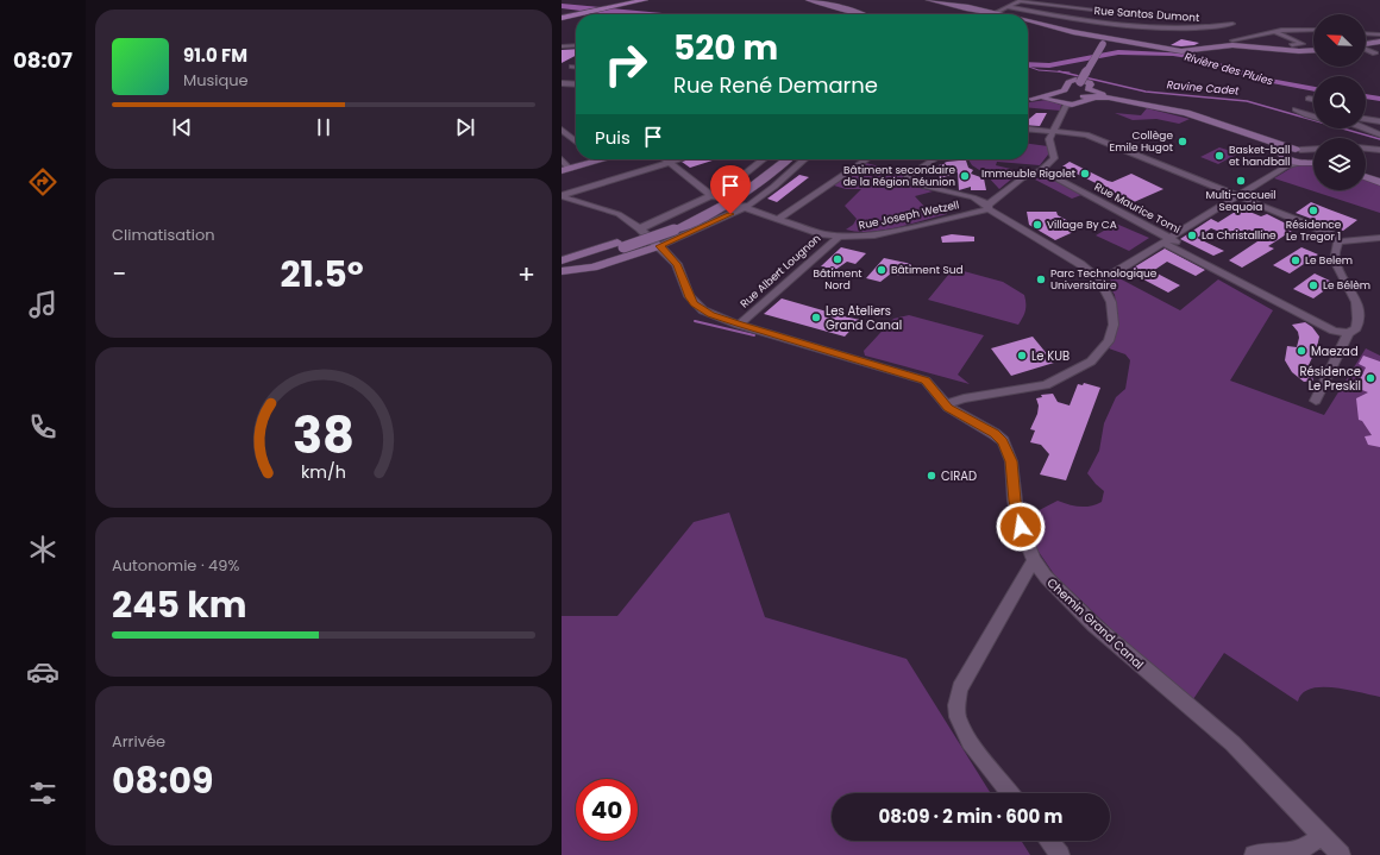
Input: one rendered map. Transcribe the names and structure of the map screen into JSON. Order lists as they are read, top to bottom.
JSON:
{
  "streets": {
    "street": [
      "Rue Santos Dumont",
      "Rue Maurice Tomi",
      "Rue Joseph Wetzell",
      "Rue Albert Lougnon",
      "Chemin Grand Canal"
    ]
  },
  "crossings": [
    ["Rue Joseph Wetzell", "Rue Albert Lougnon"],
    ["Rue Albert Lougnon", "Chemin Grand Canal"]
  ],
  "water": ["Rivière des Pluies", "Ravine Cadet"],
  "places": [
    "Collège Emile Hugot",
    "Basket-ball et handball",
    "Immeuble Rigolet",
    "Bâtiment secondaire de la Région Réunion",
    "Multi-accueil Sequoia",
    "Résidence Le Tregor 1",
    "Village By CA",
    "La Christalline",
    "Bâtiment Nord",
    "Le Belem",
    "Bâtiment Sud",
    "Parc Technologique Universitaire",
    "Le Bélèm",
    "Les Ateliers Grand Canal",
    "Maezad",
    "Le KUB",
    "Résidence Le Preskil",
    "CIRAD"
  ],
  "north": "top left",
  "page": {
    "tabs": "08:07",
    "turn": ["520 m", "Rue René Demarne"],
    "song": ["91.0 FM", "Musique"],
    "then": "Puis",
    "tile": [
      "Climatisation",
      ["Autonomie · 49%", "245 km"],
      ["Arrivée", "08:09"]
    ],
    "heat": ["−", "21.5°", "+"],
    "limit": "40",
    "trip": "08:09 · 2 min · 600 m",
    "gauge": ["38", "km/h"]
  }
}
